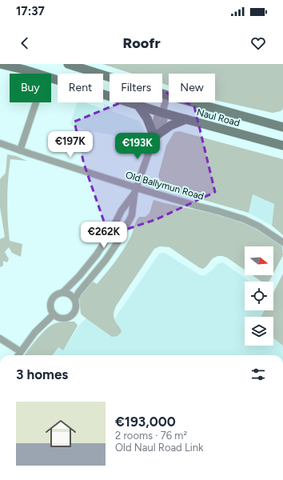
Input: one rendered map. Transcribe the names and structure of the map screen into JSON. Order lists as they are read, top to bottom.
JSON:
{
  "streets": {
    "main road": ["Naul Road"],
    "street": ["Old Ballymun Road"]
  },
  "north": "right",
  "page": {
    "status": "17:37",
    "header": "Roofr",
    "chip": [
      "Buy",
      "Rent",
      "Filters",
      "New"
    ],
    "price": ["€197K", "€193K", "€262K"],
    "heading": "3 homes",
    "list": [
      {
        "name": "€193,000",
        "note": "2 rooms · 76 m² · Old Naul Road Link"
      }
    ]
  }
}
